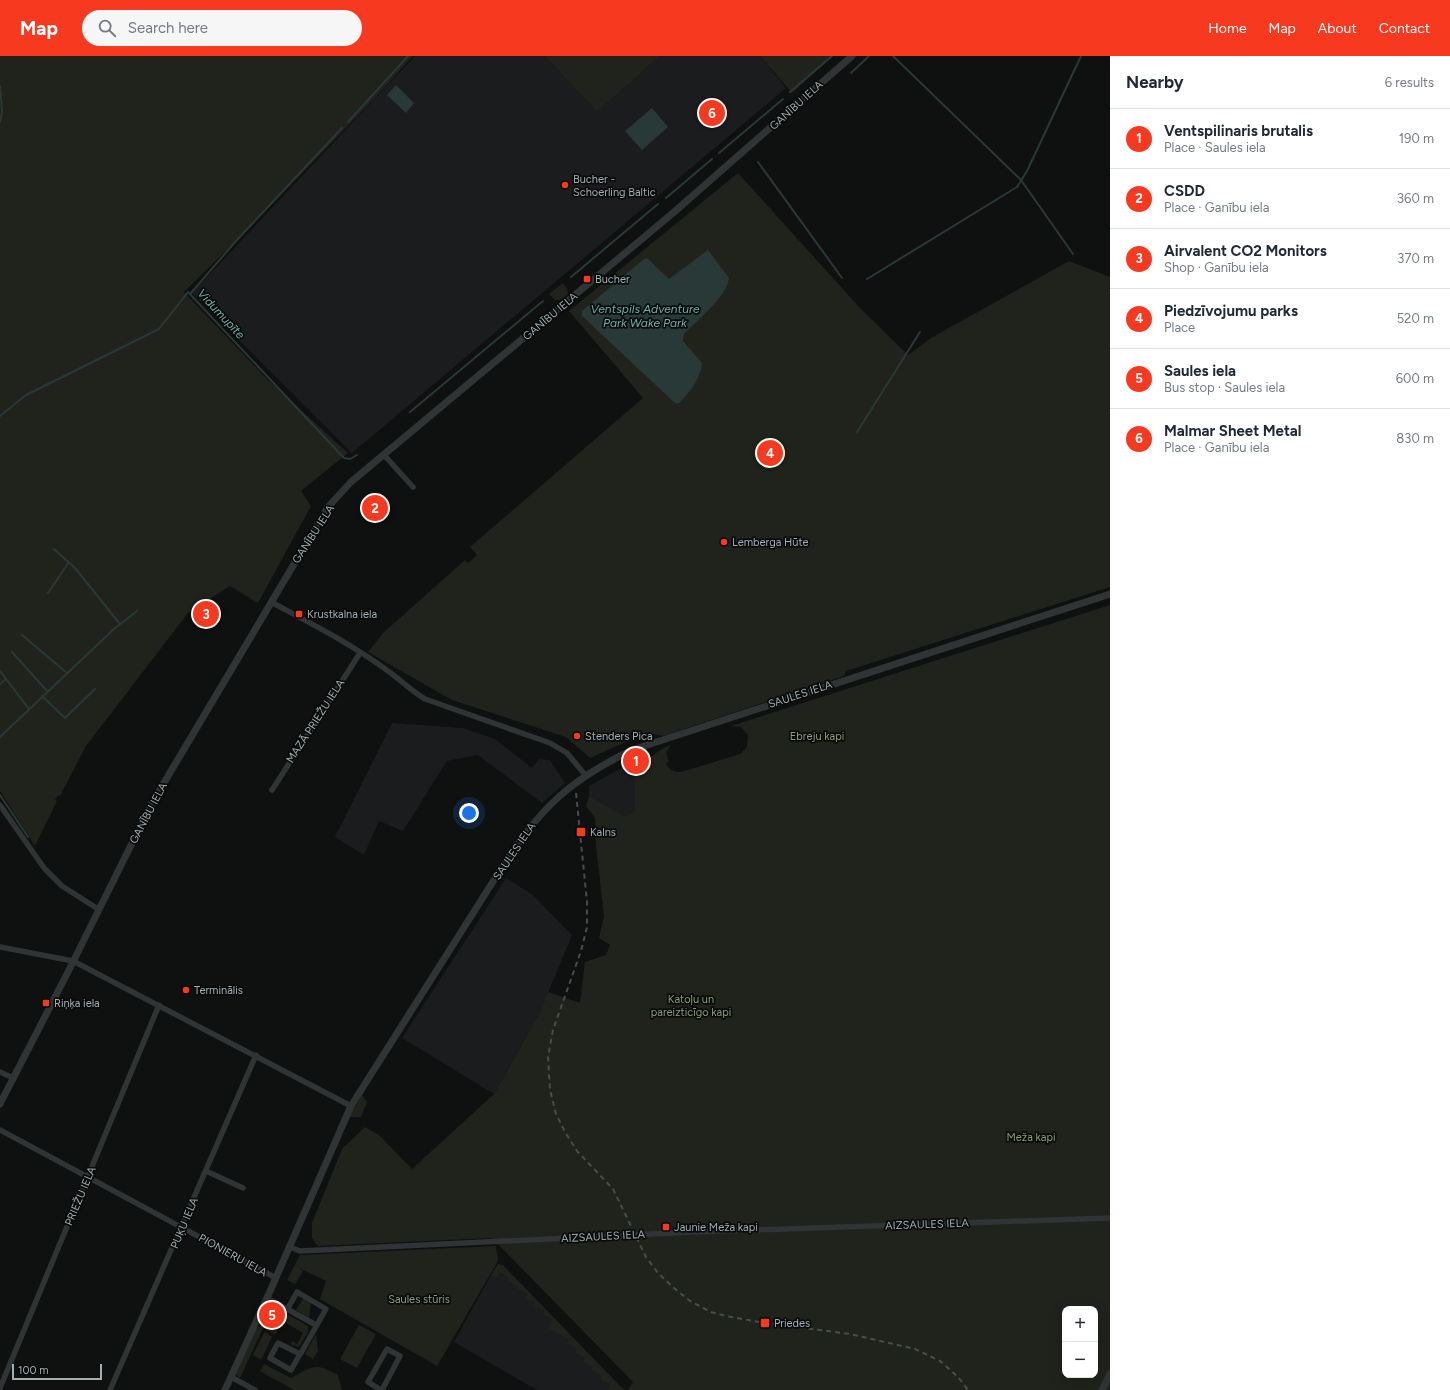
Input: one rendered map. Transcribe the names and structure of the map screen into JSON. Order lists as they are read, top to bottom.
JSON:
{
  "streets": {
    "street": [
      "GANĪBU IELA",
      "SAULES IELA",
      "MAZĀ PRIEŽU IELA",
      "PRIEŽU IELA",
      "PUĶU IELA",
      "AIZSAULES IELA",
      "PIONIERU IELA"
    ]
  },
  "crossings": [
    ["SAULES IELA", "AIZSAULES IELA"],
    ["SAULES IELA", "PIONIERU IELA"],
    ["PRIEŽU IELA", "PIONIERU IELA"],
    ["PUĶU IELA", "PIONIERU IELA"]
  ],
  "water": ["Ventspils Adventure Park Wake Park", "Vidumupīte"],
  "parks": [
    "Ebreju kapi",
    "Katoļu un pareizticīgo kapi",
    "Meža kapi",
    "Saules stūris"
  ],
  "places": {
    "other": [
      "Bucher - Schoerling Baltic",
      "Lemberga Hūte",
      "Stenders Pica",
      "Terminālis"
    ],
    "transit": [
      "Bucher",
      "Krustkalna iela",
      "Kalns",
      "Riņķa iela",
      "Jaunie Meža kapi",
      "Priedes"
    ]
  },
  "scale_bar": "100 m",
  "page": {
    "header": "Map",
    "search": "Search here",
    "nav": [
      "Home",
      "Map",
      "About",
      "Contact"
    ],
    "heading": ["Nearby", "6 results"],
    "pins": [
      "6",
      "4",
      "2",
      "3",
      "1",
      "5"
    ],
    "list": [
      {
        "mark": "1",
        "name": "Ventspilinaris brutalis",
        "note": "Place · Saules iela",
        "value": "190 m"
      },
      {
        "mark": "2",
        "name": "CSDD",
        "note": "Place · Ganību iela",
        "value": "360 m"
      },
      {
        "mark": "3",
        "name": "Airvalent CO2 Monitors",
        "note": "Shop · Ganību iela",
        "value": "370 m"
      },
      {
        "mark": "4",
        "name": "Piedzīvojumu parks",
        "note": "Place",
        "value": "520 m"
      },
      {
        "mark": "5",
        "name": "Saules iela",
        "note": "Bus stop · Saules iela",
        "value": "600 m"
      },
      {
        "mark": "6",
        "name": "Malmar Sheet Metal",
        "note": "Place · Ganību iela",
        "value": "830 m"
      }
    ],
    "map_buttons": ["+", "−"],
    "scale": "100 m"
  }
}
